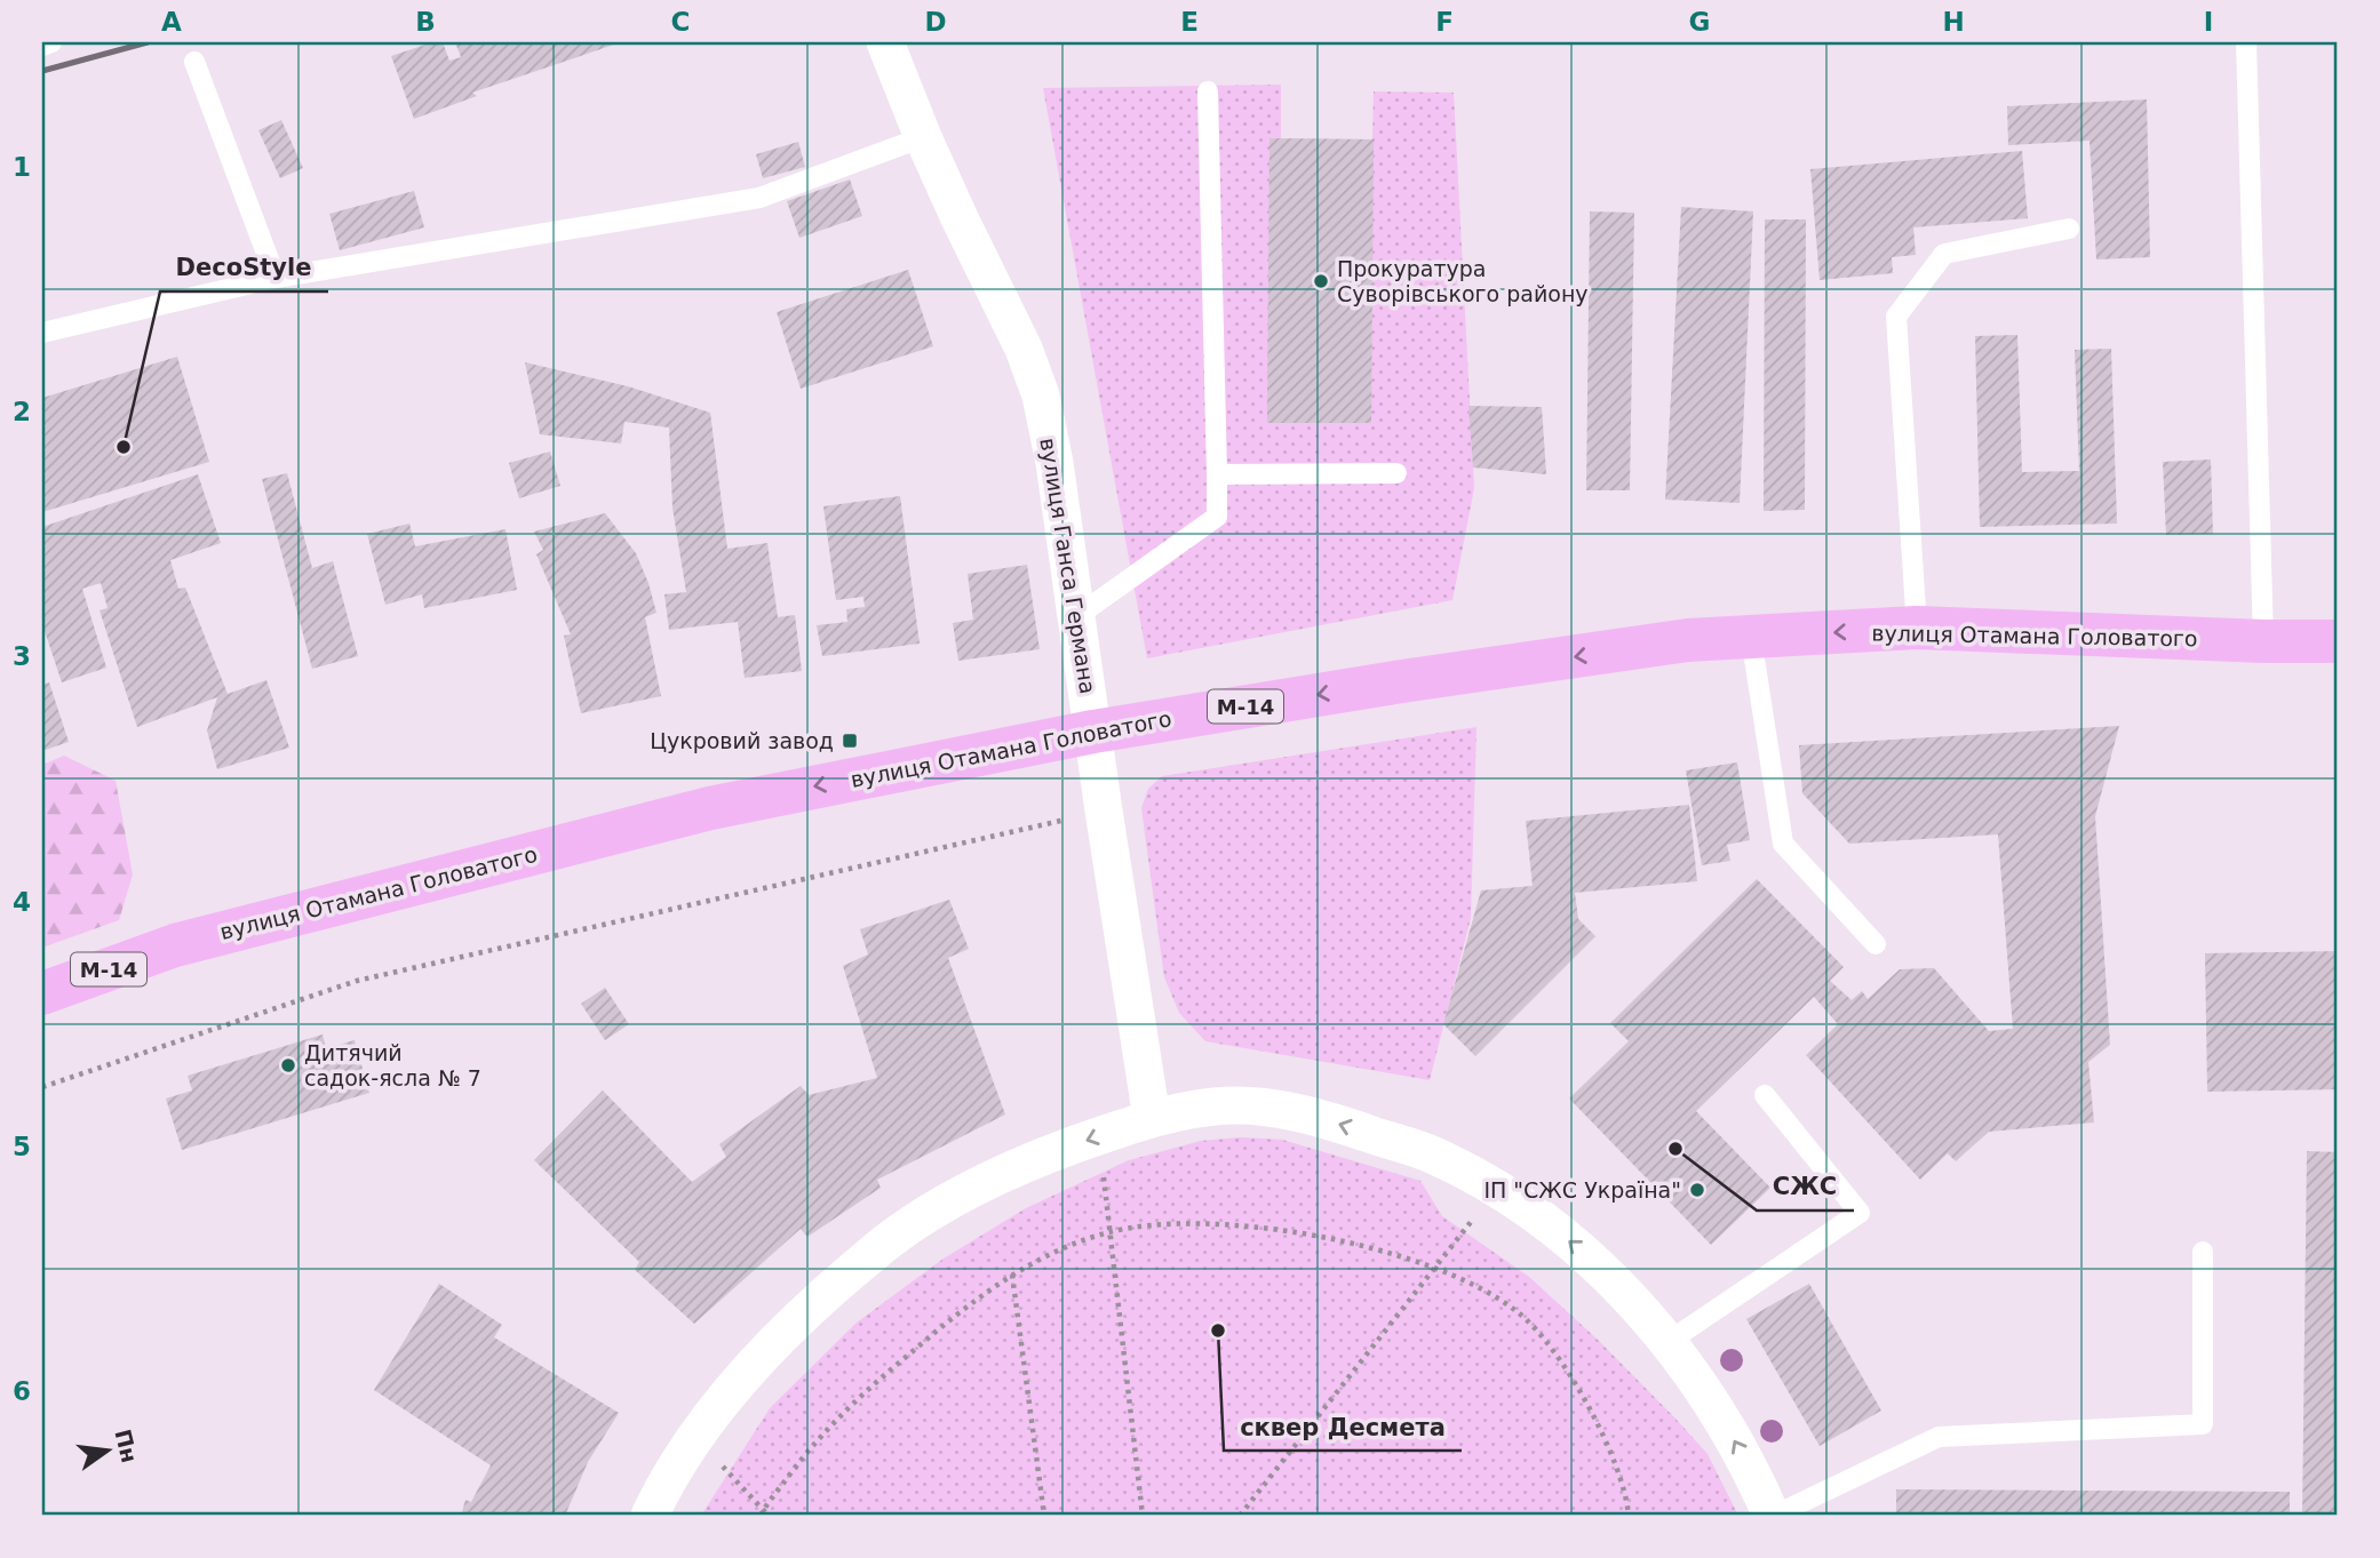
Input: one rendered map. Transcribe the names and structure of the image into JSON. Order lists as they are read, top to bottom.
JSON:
{
  "streets": {
    "main road": ["вулиця Отамана Головатого", "М-14"],
    "street": ["вулиця Ганса Германа"]
  },
  "crossings": [
    ["вулиця Ганса Германа", "вулиця Отамана Головатого"]
  ],
  "one_way": ["вулиця Отамана Головатого"],
  "places": {
    "other": [
      "Прокуратура Суворівського району",
      "DecoStyle",
      "Дитячий садок-ясла № 7",
      "СЖС",
      "ІП \"СЖС Україна\"",
      "сквер Десмета"
    ],
    "transit": ["Цукровий завод"]
  },
  "north": "right",
  "grid": {
    "columns": [
      "A",
      "B",
      "C",
      "D",
      "E",
      "F",
      "G",
      "H",
      "I"
    ],
    "rows": [
      "1",
      "2",
      "3",
      "4",
      "5",
      "6"
    ]
  }
}
